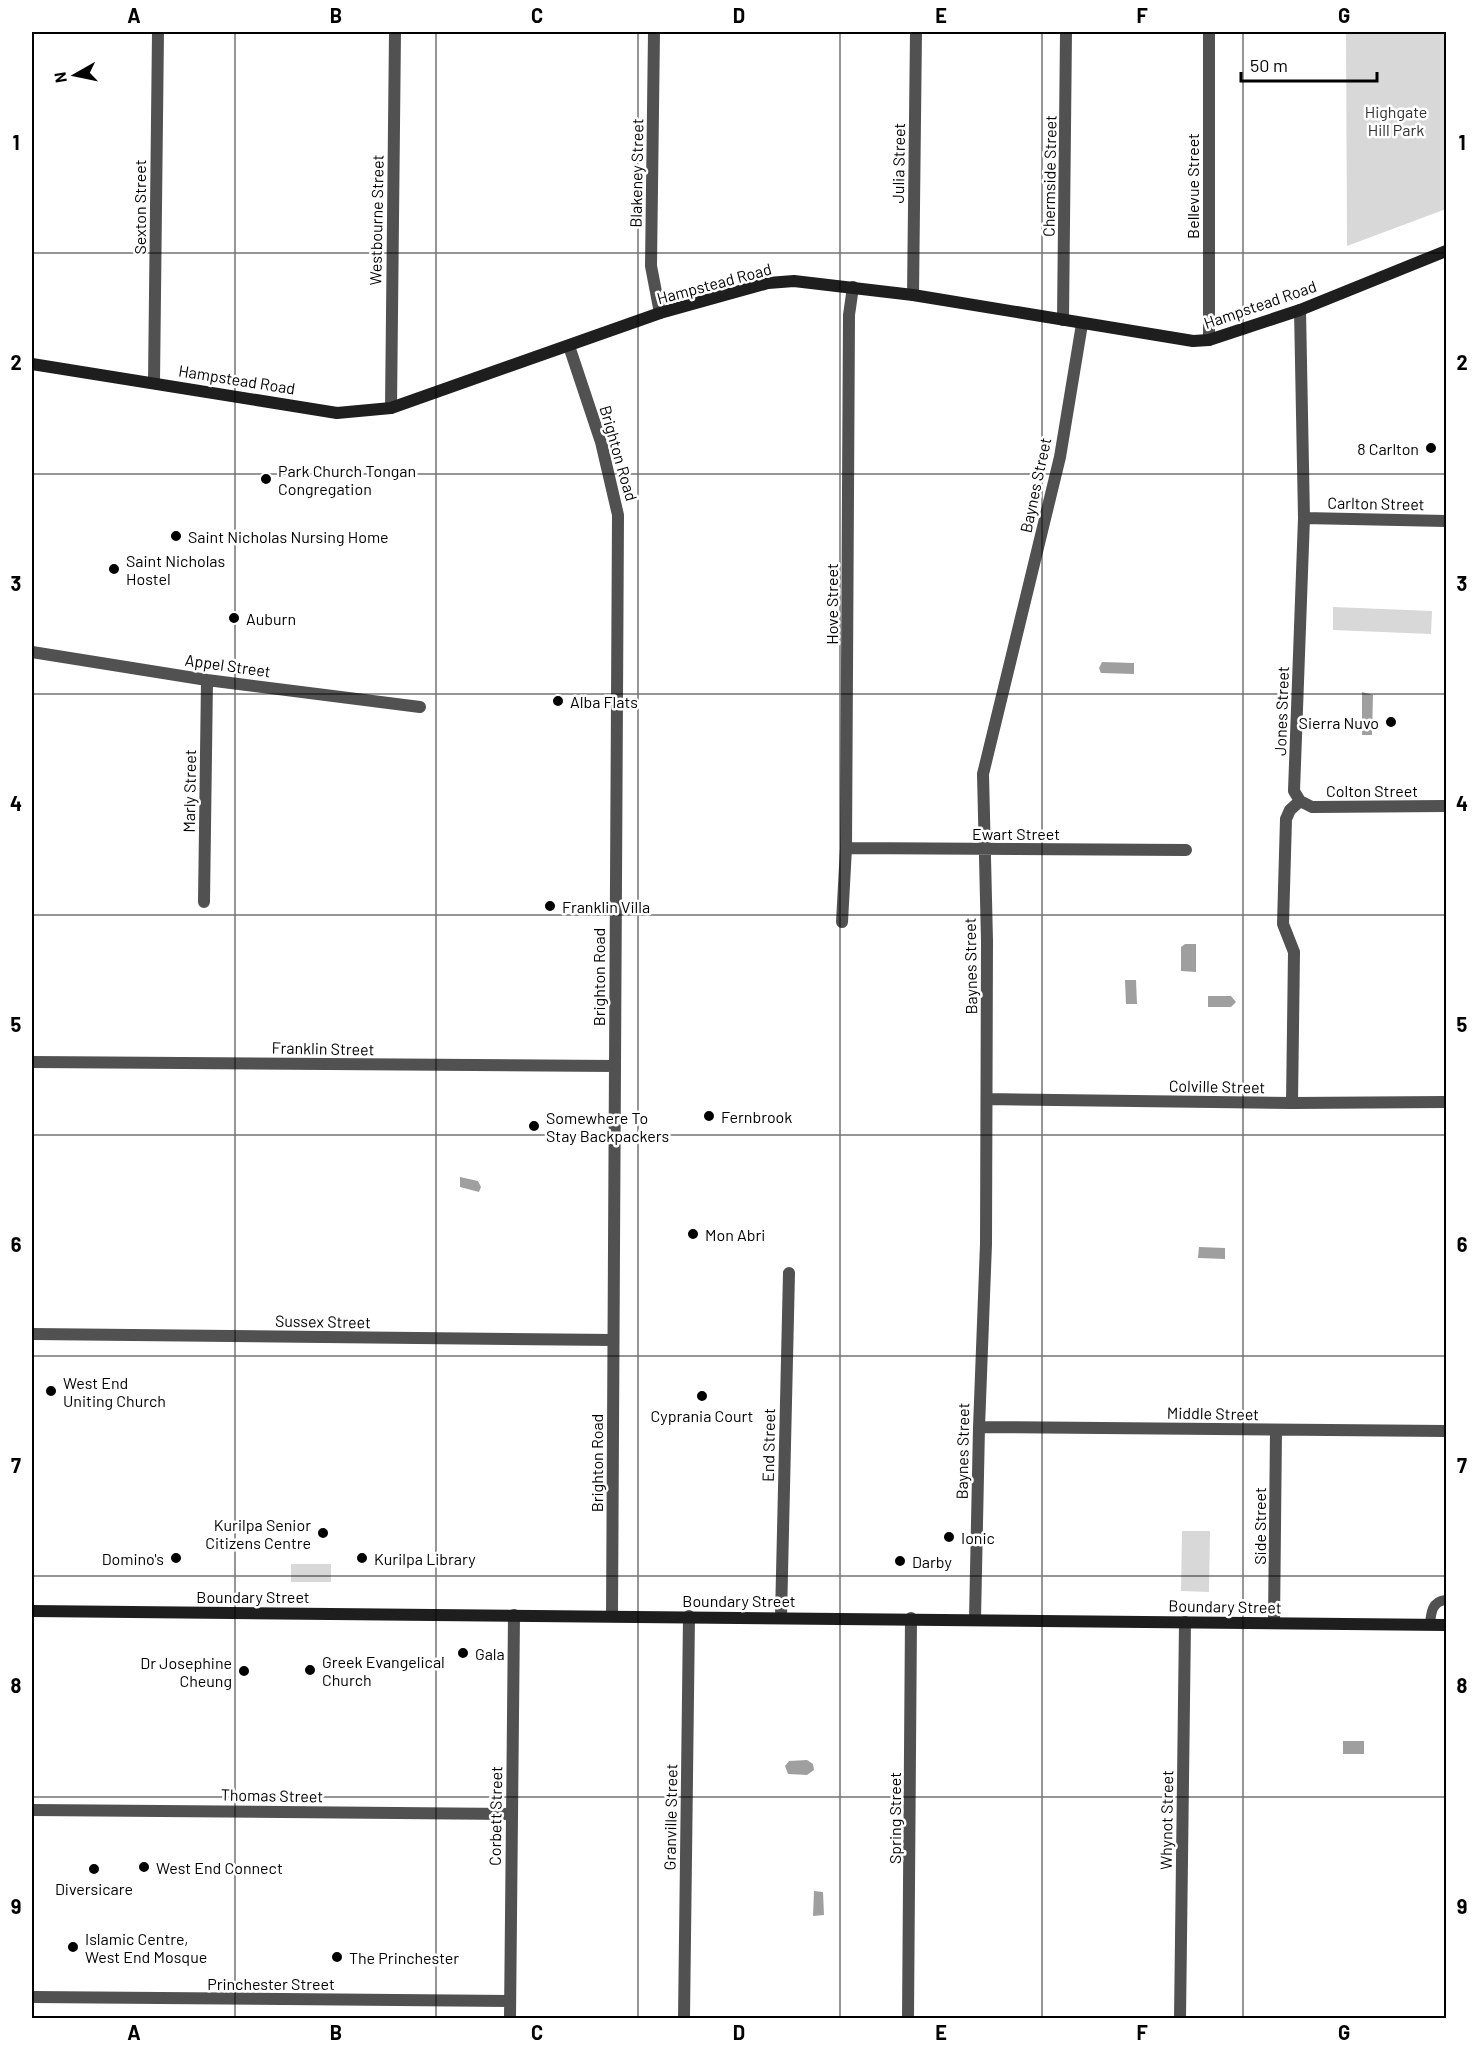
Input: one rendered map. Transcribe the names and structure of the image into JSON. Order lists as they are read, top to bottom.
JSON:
{
  "streets": {
    "street": [
      "Julia Street",
      "Blakeney Street",
      "Chermside Street",
      "Bellevue Street",
      "Sexton Street",
      "Westbourne Street",
      "Hampstead Road",
      "Brighton Road",
      "Baynes Street",
      "Carlton Street",
      "Hove Street",
      "Appel Street",
      "Jones Street",
      "Colton Street",
      "Marly Street",
      "Ewart Street",
      "Franklin Street",
      "Colville Street",
      "Sussex Street",
      "Middle Street",
      "End Street",
      "Side Street",
      "Boundary Street",
      "Thomas Street",
      "Corbett Street",
      "Granville Street",
      "Spring Street",
      "Whynot Street",
      "Princhester Street"
    ]
  },
  "crossings": [
    ["Julia Street", "Hampstead Road"],
    ["Blakeney Street", "Hampstead Road"],
    ["Chermside Street", "Hampstead Road"],
    ["Bellevue Street", "Hampstead Road"],
    ["Sexton Street", "Hampstead Road"],
    ["Westbourne Street", "Hampstead Road"],
    ["Hampstead Road", "Brighton Road"],
    ["Hampstead Road", "Baynes Street"],
    ["Hampstead Road", "Hove Street"],
    ["Hampstead Road", "Jones Street"],
    ["Brighton Road", "Franklin Street"],
    ["Brighton Road", "Sussex Street"],
    ["Brighton Road", "Boundary Street"],
    ["Baynes Street", "Ewart Street"],
    ["Baynes Street", "Colville Street"],
    ["Baynes Street", "Middle Street"],
    ["Baynes Street", "Boundary Street"],
    ["Carlton Street", "Jones Street"],
    ["Hove Street", "Ewart Street"],
    ["Appel Street", "Marly Street"],
    ["Jones Street", "Colton Street"],
    ["Middle Street", "Side Street"],
    ["End Street", "Boundary Street"],
    ["Side Street", "Boundary Street"],
    ["Boundary Street", "Corbett Street"],
    ["Boundary Street", "Granville Street"],
    ["Boundary Street", "Spring Street"],
    ["Boundary Street", "Whynot Street"],
    ["Thomas Street", "Corbett Street"],
    ["Corbett Street", "Princhester Street"]
  ],
  "parks": ["Highgate Hill Park"],
  "places": [
    "8 Carlton",
    "Park Church Tongan Congregation",
    "Saint Nicholas Nursing Home",
    "Saint Nicholas Hostel",
    "Auburn",
    "Alba Flats",
    "Sierra Nuvo",
    "Franklin Villa",
    "Fernbrook",
    "Somewhere To Stay Backpackers",
    "Mon Abri",
    "West End Uniting Church",
    "Cyprania Court",
    "Kurilpa Senior Citizens Centre",
    "Ionic",
    "Domino's",
    "Kurilpa Library",
    "Darby",
    "Gala",
    "Greek Evangelical Church",
    "Dr Josephine Cheung",
    "West End Connect",
    "Diversicare",
    "Islamic Centre, West End Mosque",
    "The Princhester"
  ],
  "scale_bar": "50 m",
  "north": "left",
  "grid": {
    "columns": [
      "A",
      "B",
      "C",
      "D",
      "E",
      "F",
      "G"
    ],
    "rows": [
      "1",
      "2",
      "3",
      "4",
      "5",
      "6",
      "7",
      "8",
      "9"
    ]
  }
}
